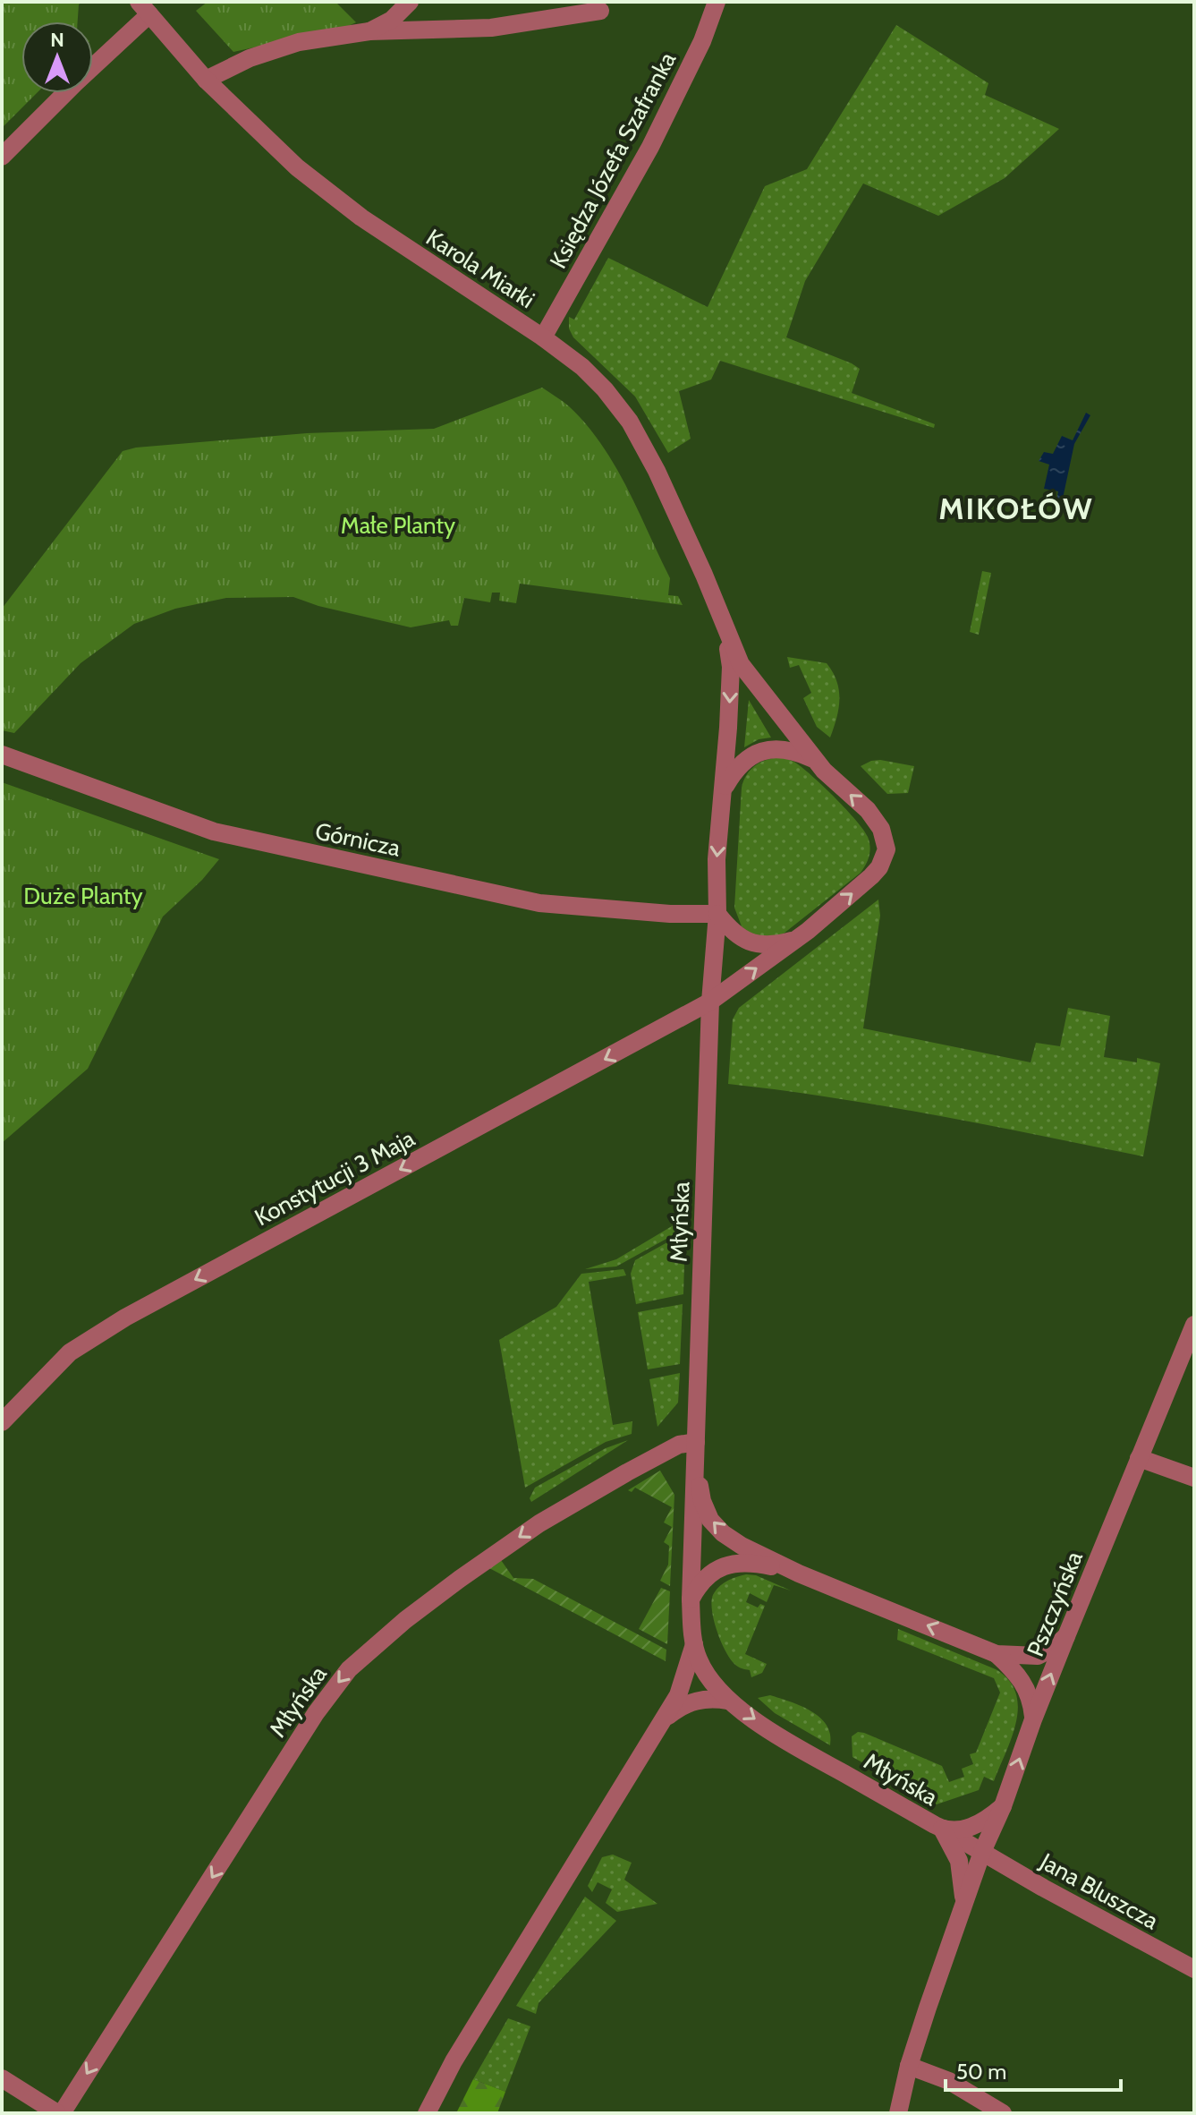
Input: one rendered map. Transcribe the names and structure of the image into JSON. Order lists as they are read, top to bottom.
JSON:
{
  "streets": {
    "street": [
      "Księdza Józefa Szafranka",
      "Karola Miarki",
      "Górnicza",
      "Konstytucji 3 Maja",
      "Młyńska",
      "Pszczyńska",
      "Jana Bluszcza"
    ]
  },
  "crossings": [
    ["Księdza Józefa Szafranka", "Karola Miarki"],
    ["Karola Miarki", "Górnicza"],
    ["Karola Miarki", "Konstytucji 3 Maja"],
    ["Karola Miarki", "Młyńska"],
    ["Górnicza", "Konstytucji 3 Maja"],
    ["Górnicza", "Młyńska"],
    ["Konstytucji 3 Maja", "Młyńska"],
    ["Młyńska", "Pszczyńska"],
    ["Młyńska", "Jana Bluszcza"],
    ["Pszczyńska", "Jana Bluszcza"]
  ],
  "districts": ["MIKOŁÓW"],
  "parks": ["Małe Planty", "Duże Planty"],
  "scale_bar": "50 m",
  "north": "top"
}
